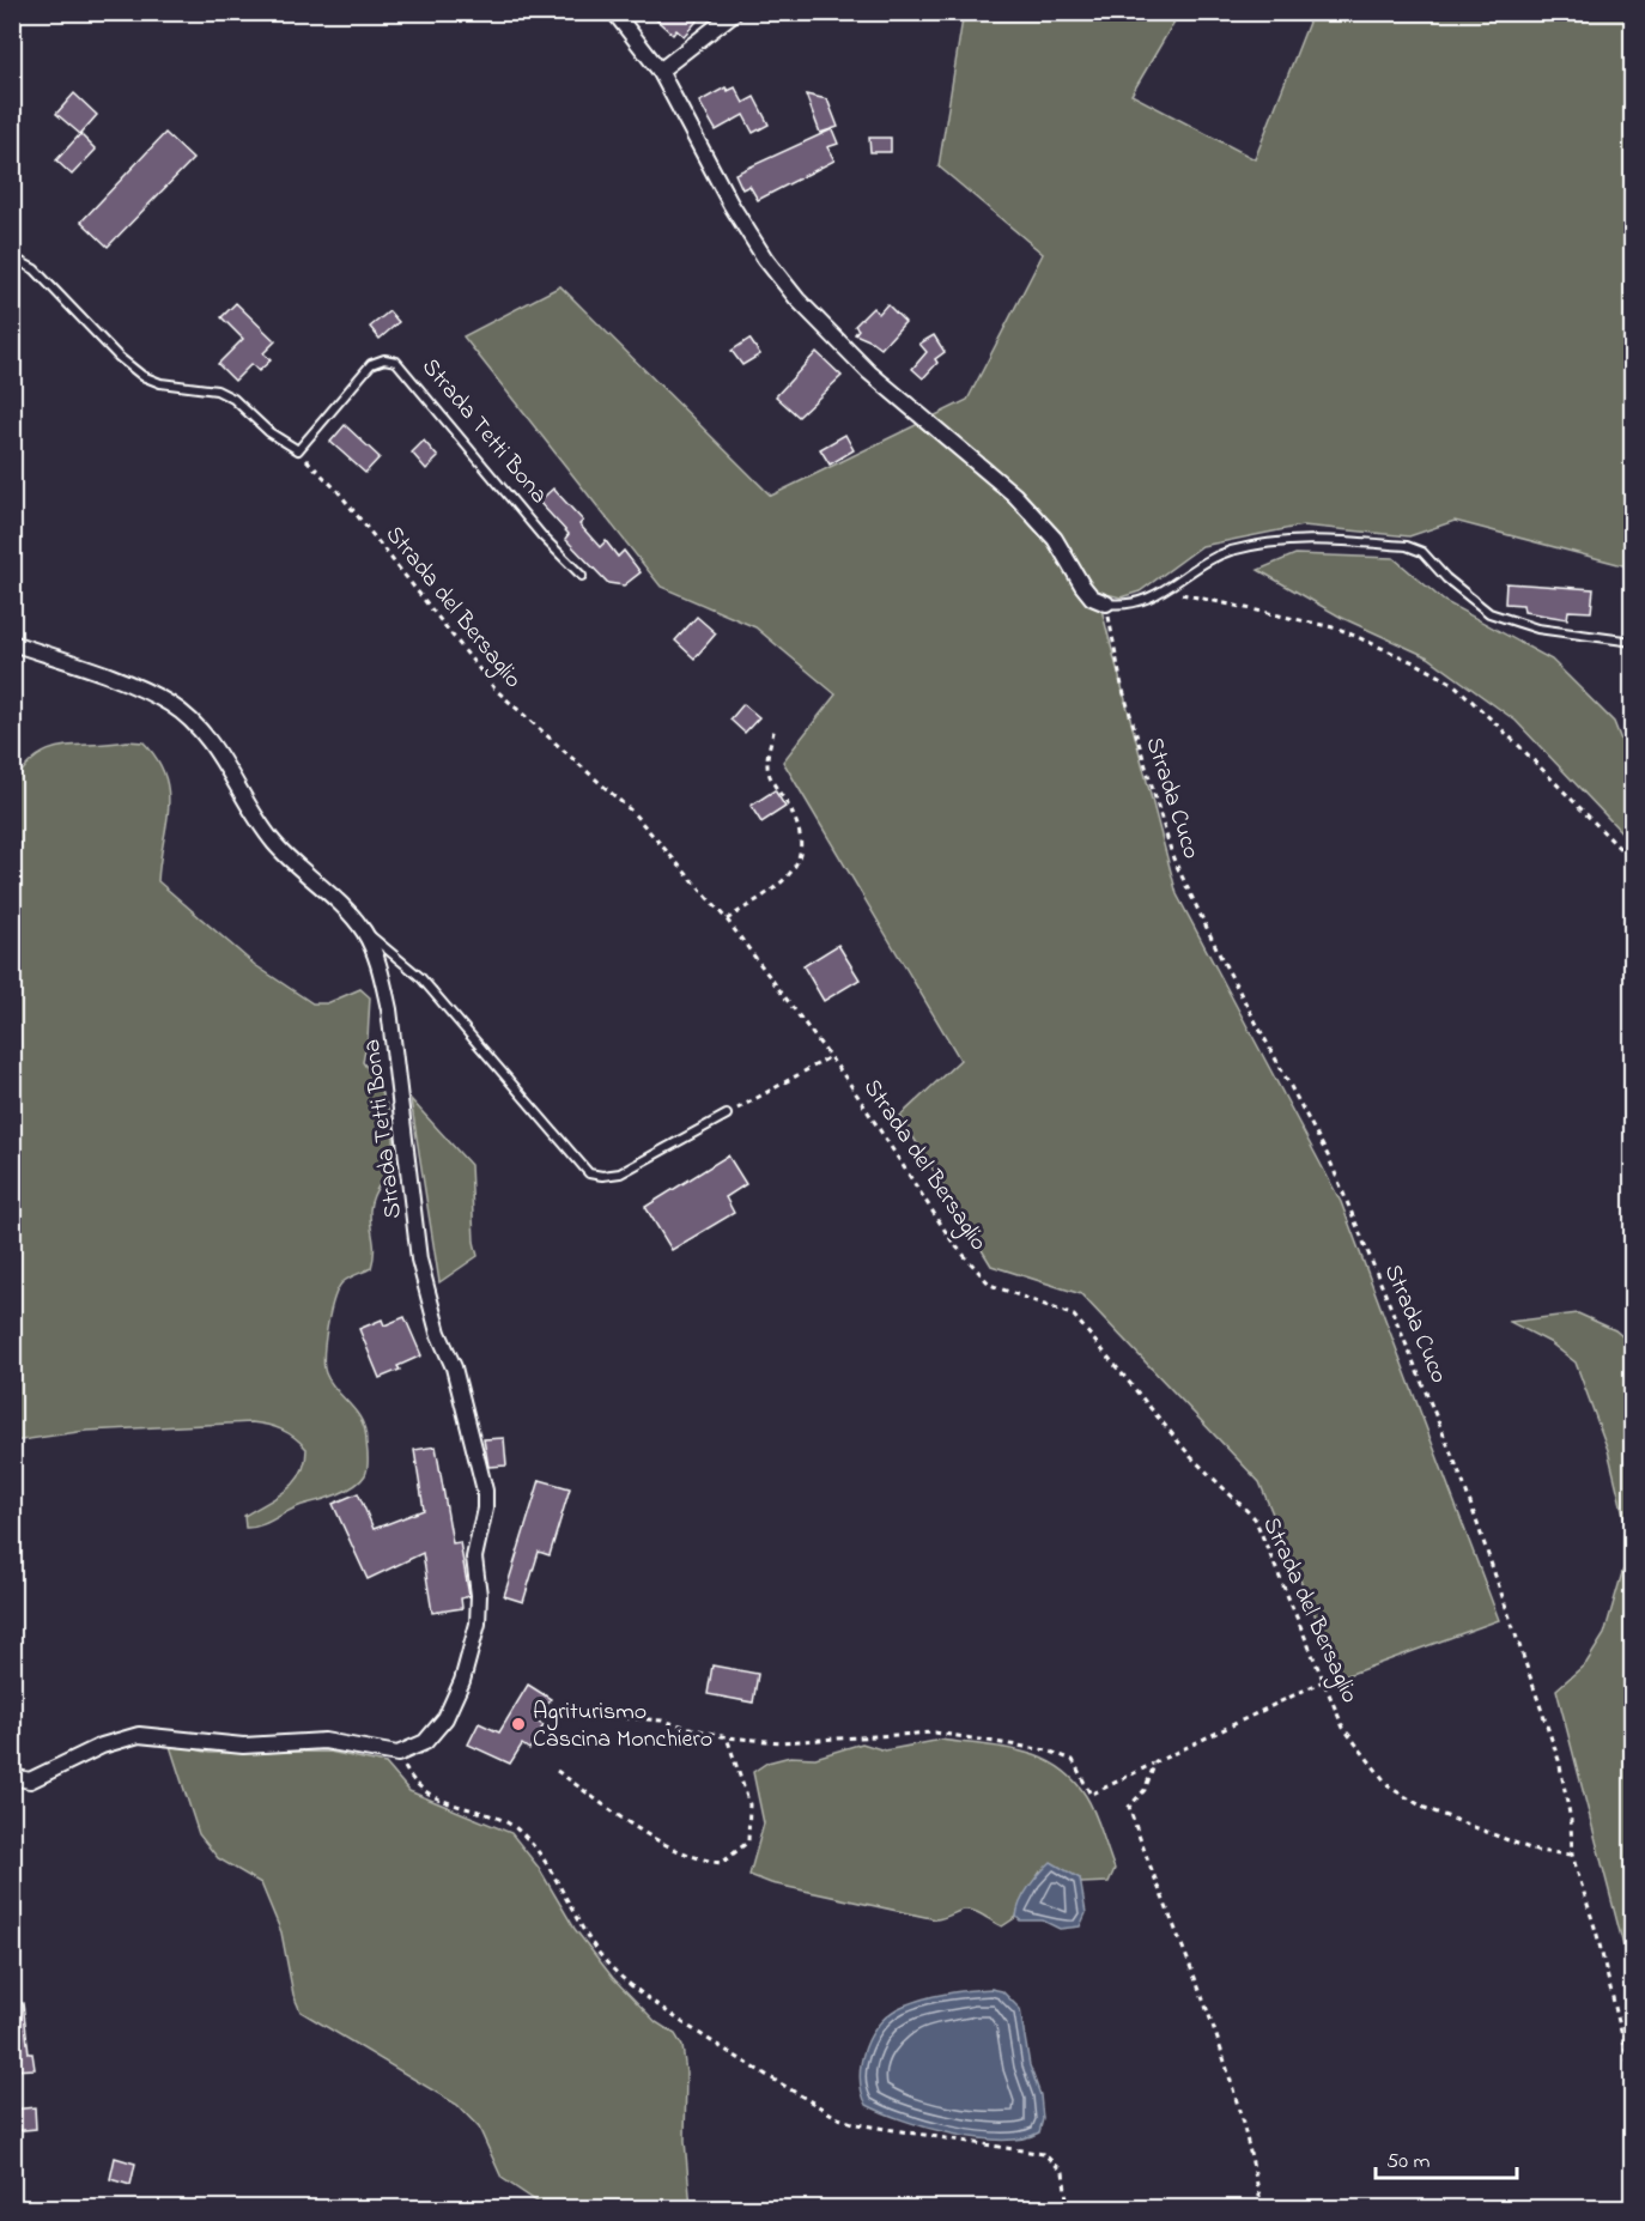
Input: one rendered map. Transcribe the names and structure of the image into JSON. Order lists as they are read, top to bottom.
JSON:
{
  "streets": {
    "street": ["Strada Tetti Bona"],
    "path": ["Strada del Bersaglio", "Strada Cuco"]
  },
  "crossings": [
    ["Strada Tetti Bona", "Strada del Bersaglio"],
    ["Strada del Bersaglio", "Strada Cuco"]
  ],
  "places": ["Agriturismo Cascina Monchiero"],
  "scale_bar": "50 m"
}
